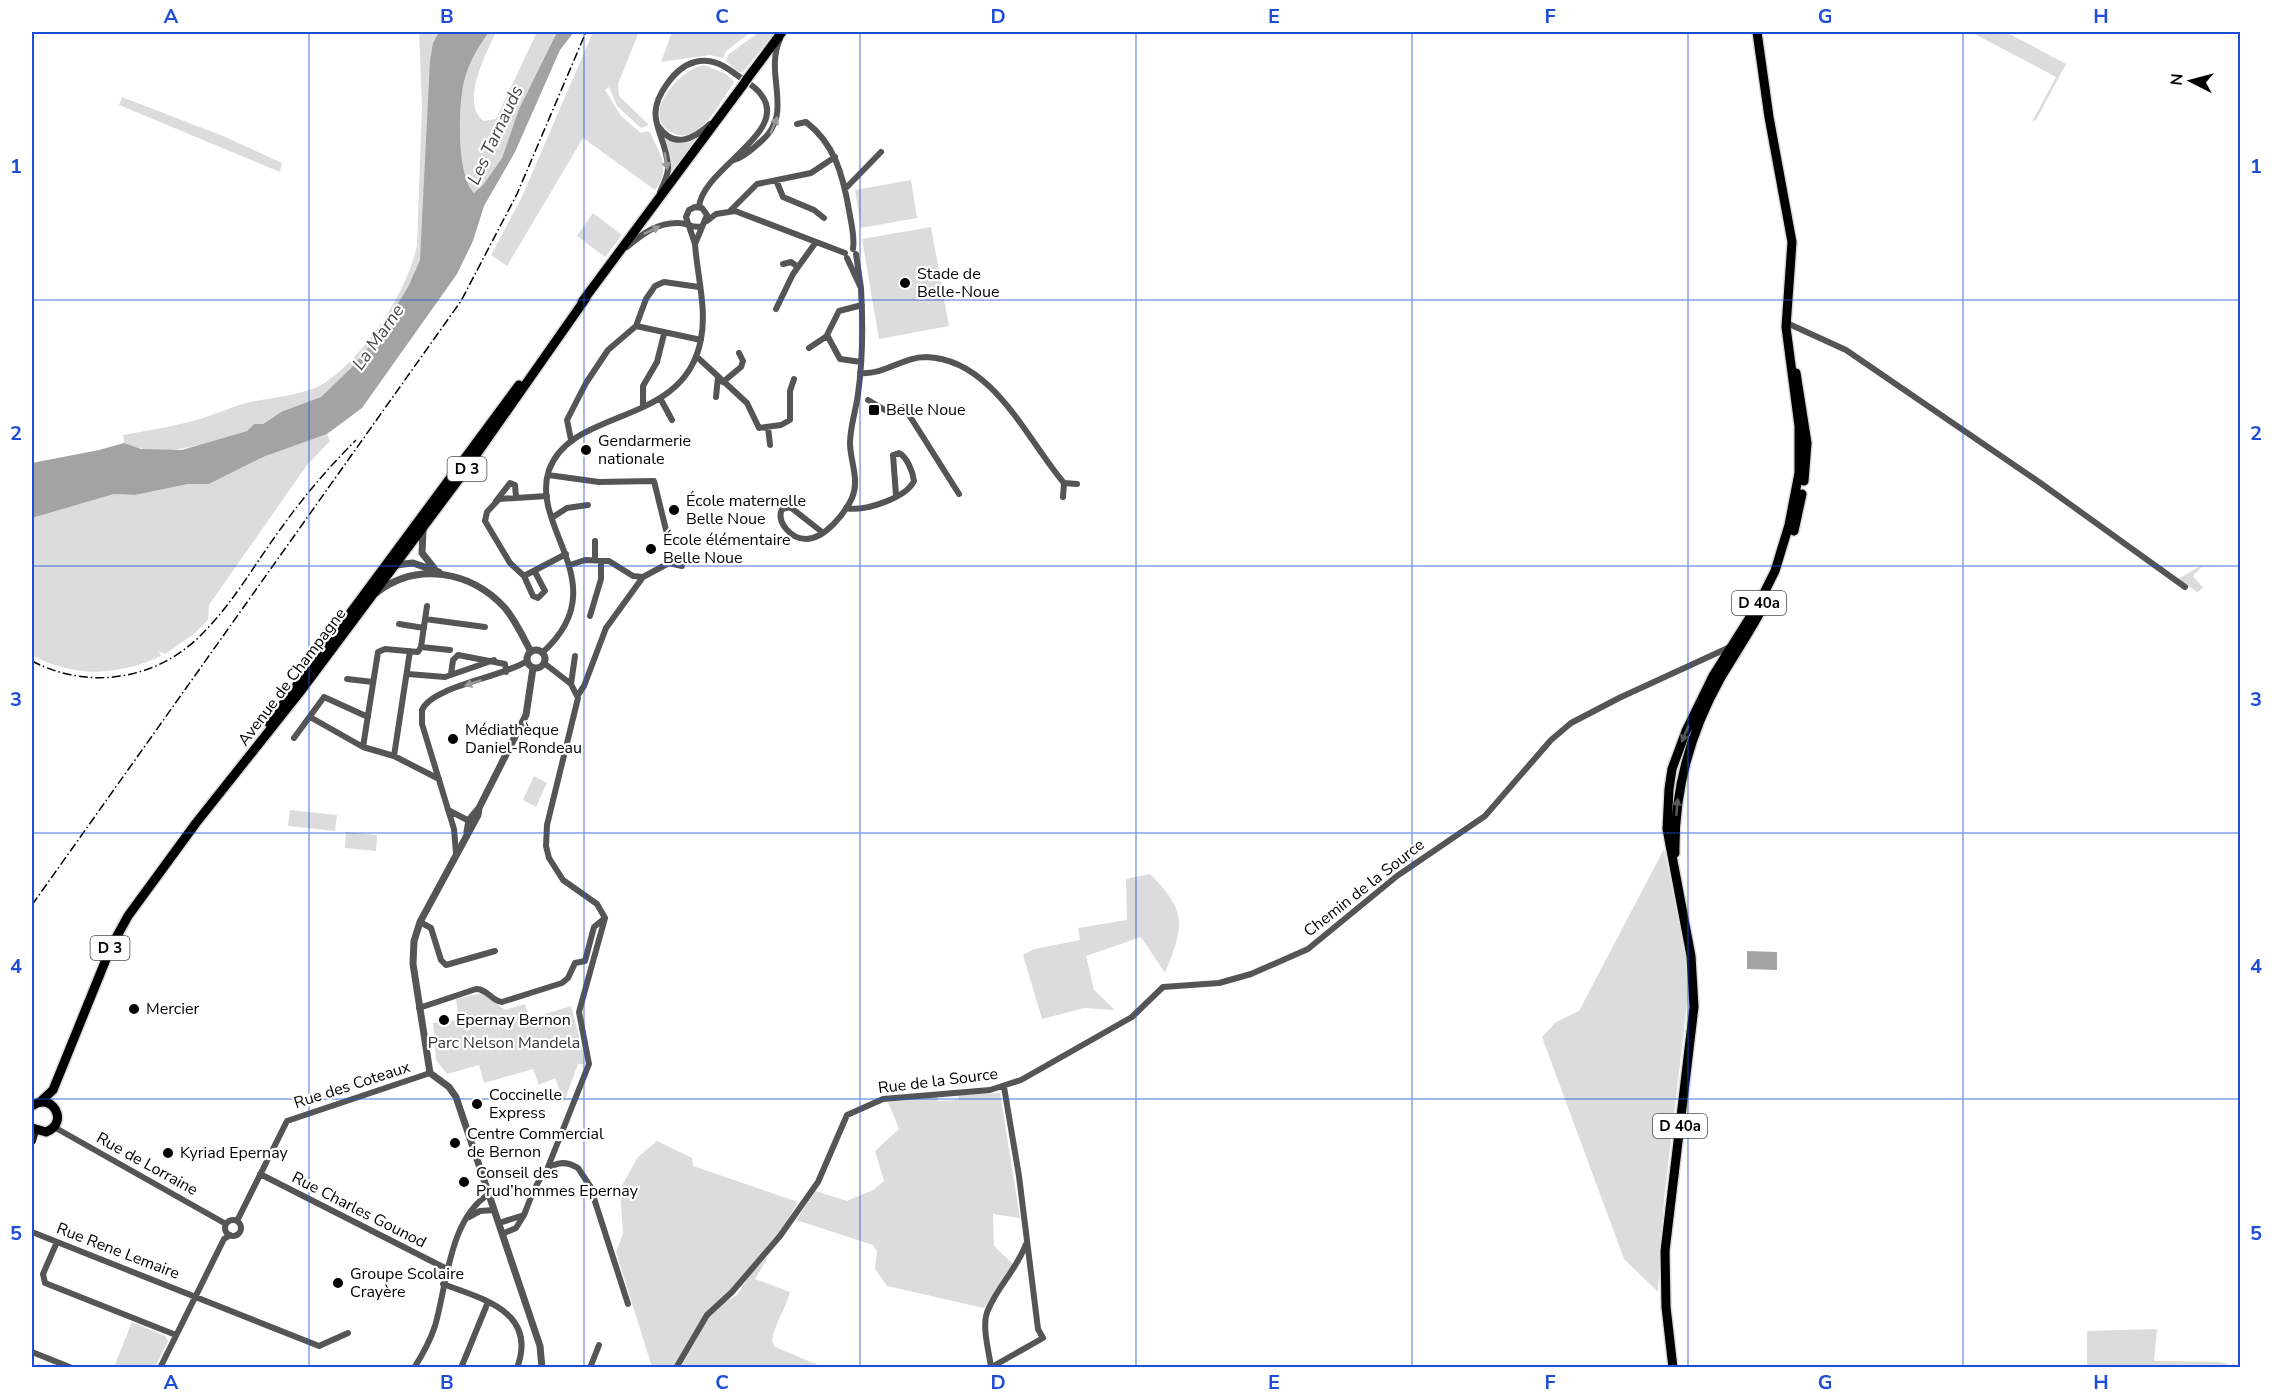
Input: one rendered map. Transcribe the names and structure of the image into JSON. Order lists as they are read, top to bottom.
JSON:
{
  "streets": {
    "main road": ["D 3", "D 40a"],
    "street": [
      "Chemin de la Source",
      "Rue de la Source",
      "Rue des Coteaux",
      "Rue de Lorraine",
      "Rue Charles Gounod",
      "Rue Rene Lemaire"
    ]
  },
  "crossings": [
    ["D 40a", "Chemin de la Source"],
    ["Chemin de la Source", "Rue de la Source"],
    ["Rue des Coteaux", "Rue de Lorraine"],
    ["Rue des Coteaux", "Rue Charles Gounod"]
  ],
  "water": ["Les Tarnauds", "La Marne"],
  "parks": ["Parc Nelson Mandela"],
  "places": {
    "other": [
      "Stade de Belle-Noue",
      "Gendarmerie nationale",
      "École maternelle Belle Noue",
      "École élémentaire Belle Noue",
      "Médiathèque Daniel-Rondeau",
      "Mercier",
      "Epernay Bernon",
      "Coccinelle Express",
      "Centre Commercial de Bernon",
      "Kyriad Epernay",
      "Conseil des Prud’hommes Epernay",
      "Groupe Scolaire Crayère"
    ],
    "transit": ["Belle Noue"]
  },
  "north": "left",
  "grid": {
    "columns": [
      "A",
      "B",
      "C",
      "D",
      "E",
      "F",
      "G",
      "H"
    ],
    "rows": [
      "1",
      "2",
      "3",
      "4",
      "5"
    ]
  }
}
